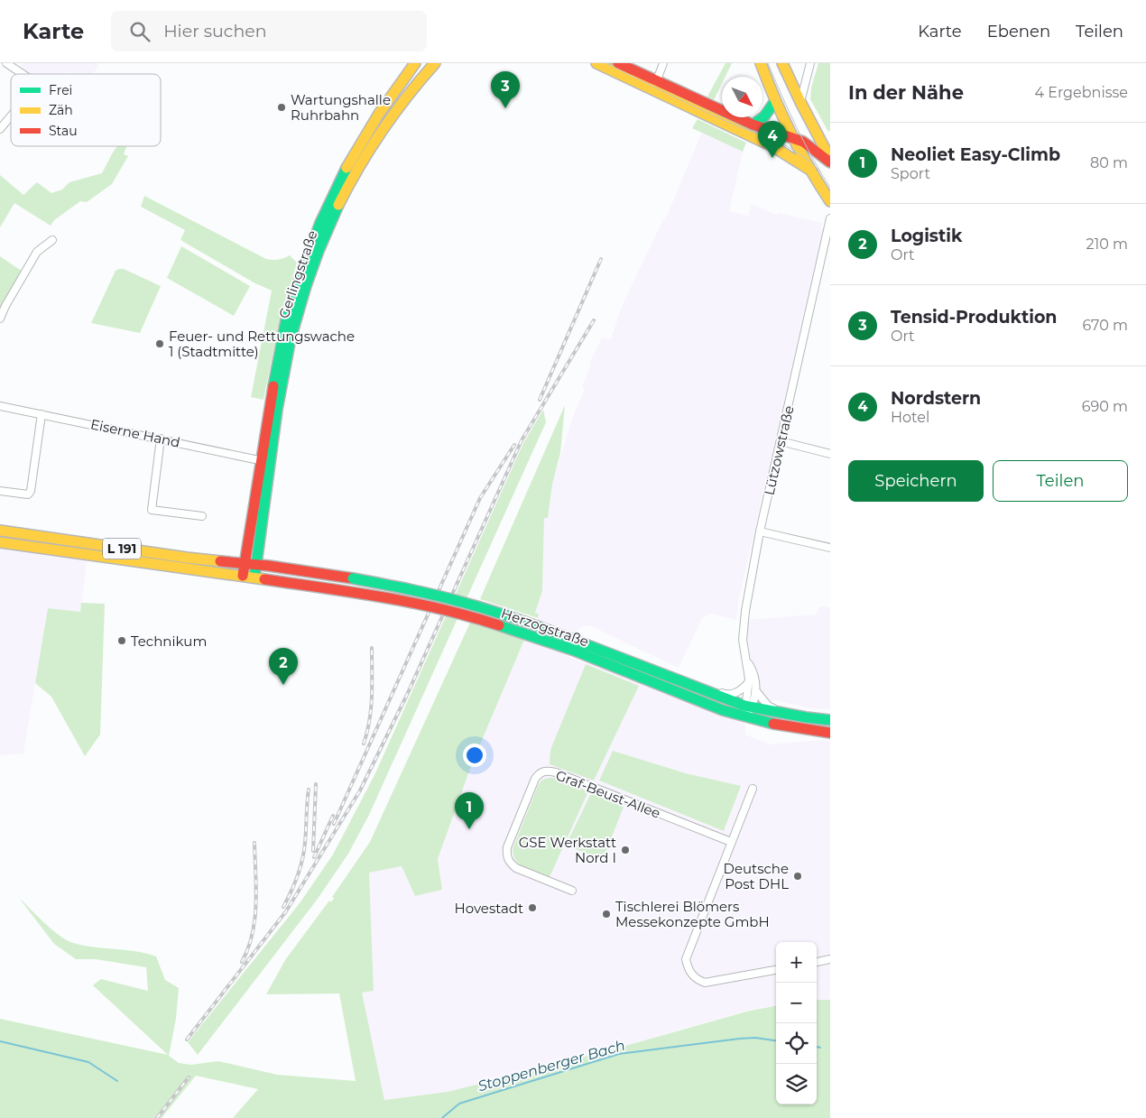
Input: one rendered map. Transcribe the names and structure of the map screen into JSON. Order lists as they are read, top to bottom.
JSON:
{
  "streets": {
    "main road": ["Gerlingstraße", "L 191", "Herzogstraße"],
    "street": ["Eiserne Hand", "Lützowstraße", "Graf-Beust-Allee"]
  },
  "crossings": [
    ["Gerlingstraße", "Eiserne Hand"],
    ["Gerlingstraße", "L 191"],
    ["Gerlingstraße", "Herzogstraße"],
    ["Lützowstraße", "Herzogstraße"],
    ["L 191", "Herzogstraße"]
  ],
  "water": ["Stoppenberger Bach"],
  "places": [
    "Wartungshalle Ruhrbahn",
    "Feuer- und Rettungswache 1 (Stadtmitte)",
    "Technikum",
    "GSE Werkstatt Nord I",
    "Deutsche Post DHL",
    "Hovestadt",
    "Tischlerei Blömers Messekonzepte GmbH"
  ],
  "legend": ["Frei", "Zäh", "Stau"],
  "north": "bottom right",
  "page": {
    "header": "Karte",
    "search": "Hier suchen",
    "nav": ["Karte", "Ebenen", "Teilen"],
    "heading": ["In der Nähe", "4 Ergebnisse"],
    "pins": [
      "3",
      "4",
      "2",
      "1"
    ],
    "list": [
      {
        "mark": "1",
        "name": "Neoliet Easy-Climb",
        "note": "Sport",
        "value": "80 m"
      },
      {
        "mark": "2",
        "name": "Logistik",
        "note": "Ort",
        "value": "210 m"
      },
      {
        "mark": "3",
        "name": "Tensid-Produktion",
        "note": "Ort",
        "value": "670 m"
      },
      {
        "mark": "4",
        "name": "Nordstern",
        "note": "Hotel",
        "value": "690 m"
      }
    ],
    "buttons": ["Speichern", "Teilen"],
    "map_buttons": ["+", "−"]
  }
}
